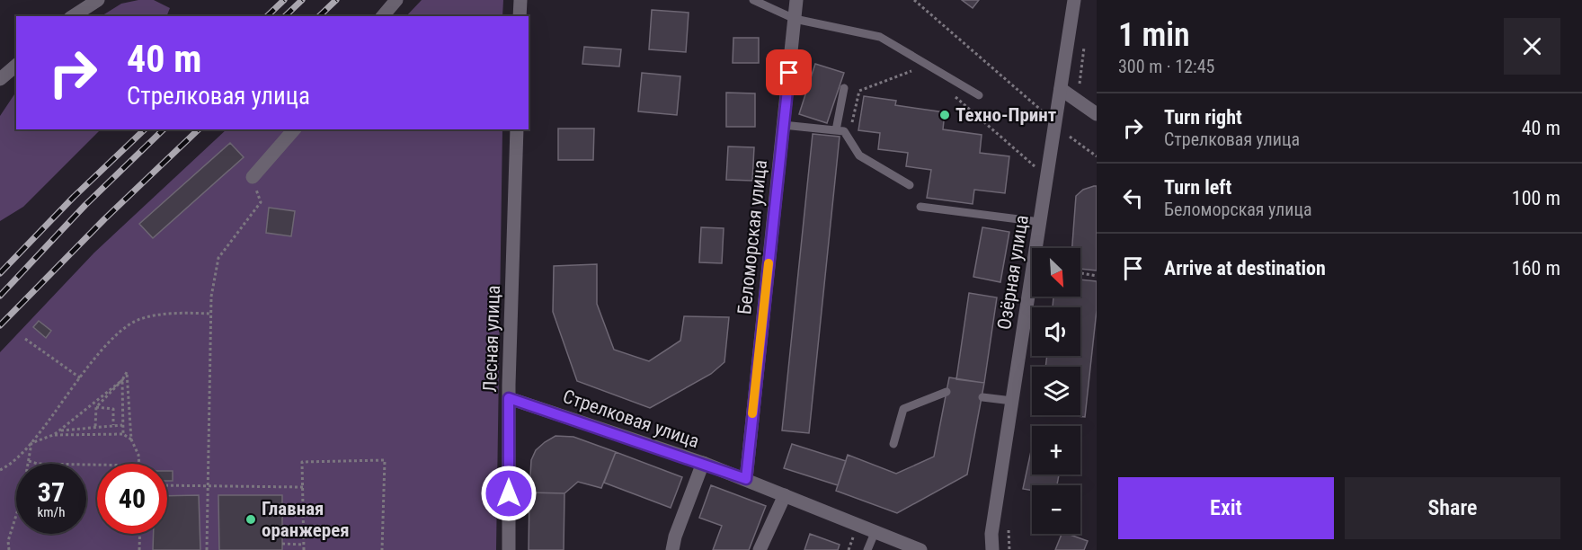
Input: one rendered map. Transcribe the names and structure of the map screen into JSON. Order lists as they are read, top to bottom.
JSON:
{
  "streets": {
    "street": [
      "Беломорская улица",
      "Озёрная улица",
      "Лесная улица",
      "Стрелковая улица"
    ]
  },
  "crossings": [
    ["Беломорская улица", "Стрелковая улица"],
    ["Лесная улица", "Стрелковая улица"]
  ],
  "places": ["Техно-Принт", "Главная оранжерея"],
  "north": "bottom right",
  "page": {
    "heading": ["1 min", "300 m · 12:45"],
    "turn": ["40 m", "Стрелковая улица"],
    "list": [
      {
        "name": "Turn right",
        "note": "Стрелковая улица",
        "value": "40 m"
      },
      {
        "name": "Turn left",
        "note": "Беломорская улица",
        "value": "100 m"
      },
      {
        "name": "Arrive at destination",
        "value": "160 m"
      }
    ],
    "map_buttons": ["+", "−"],
    "speed": "37 km/h",
    "limit": "40",
    "buttons": ["Exit", "Share"]
  }
}
